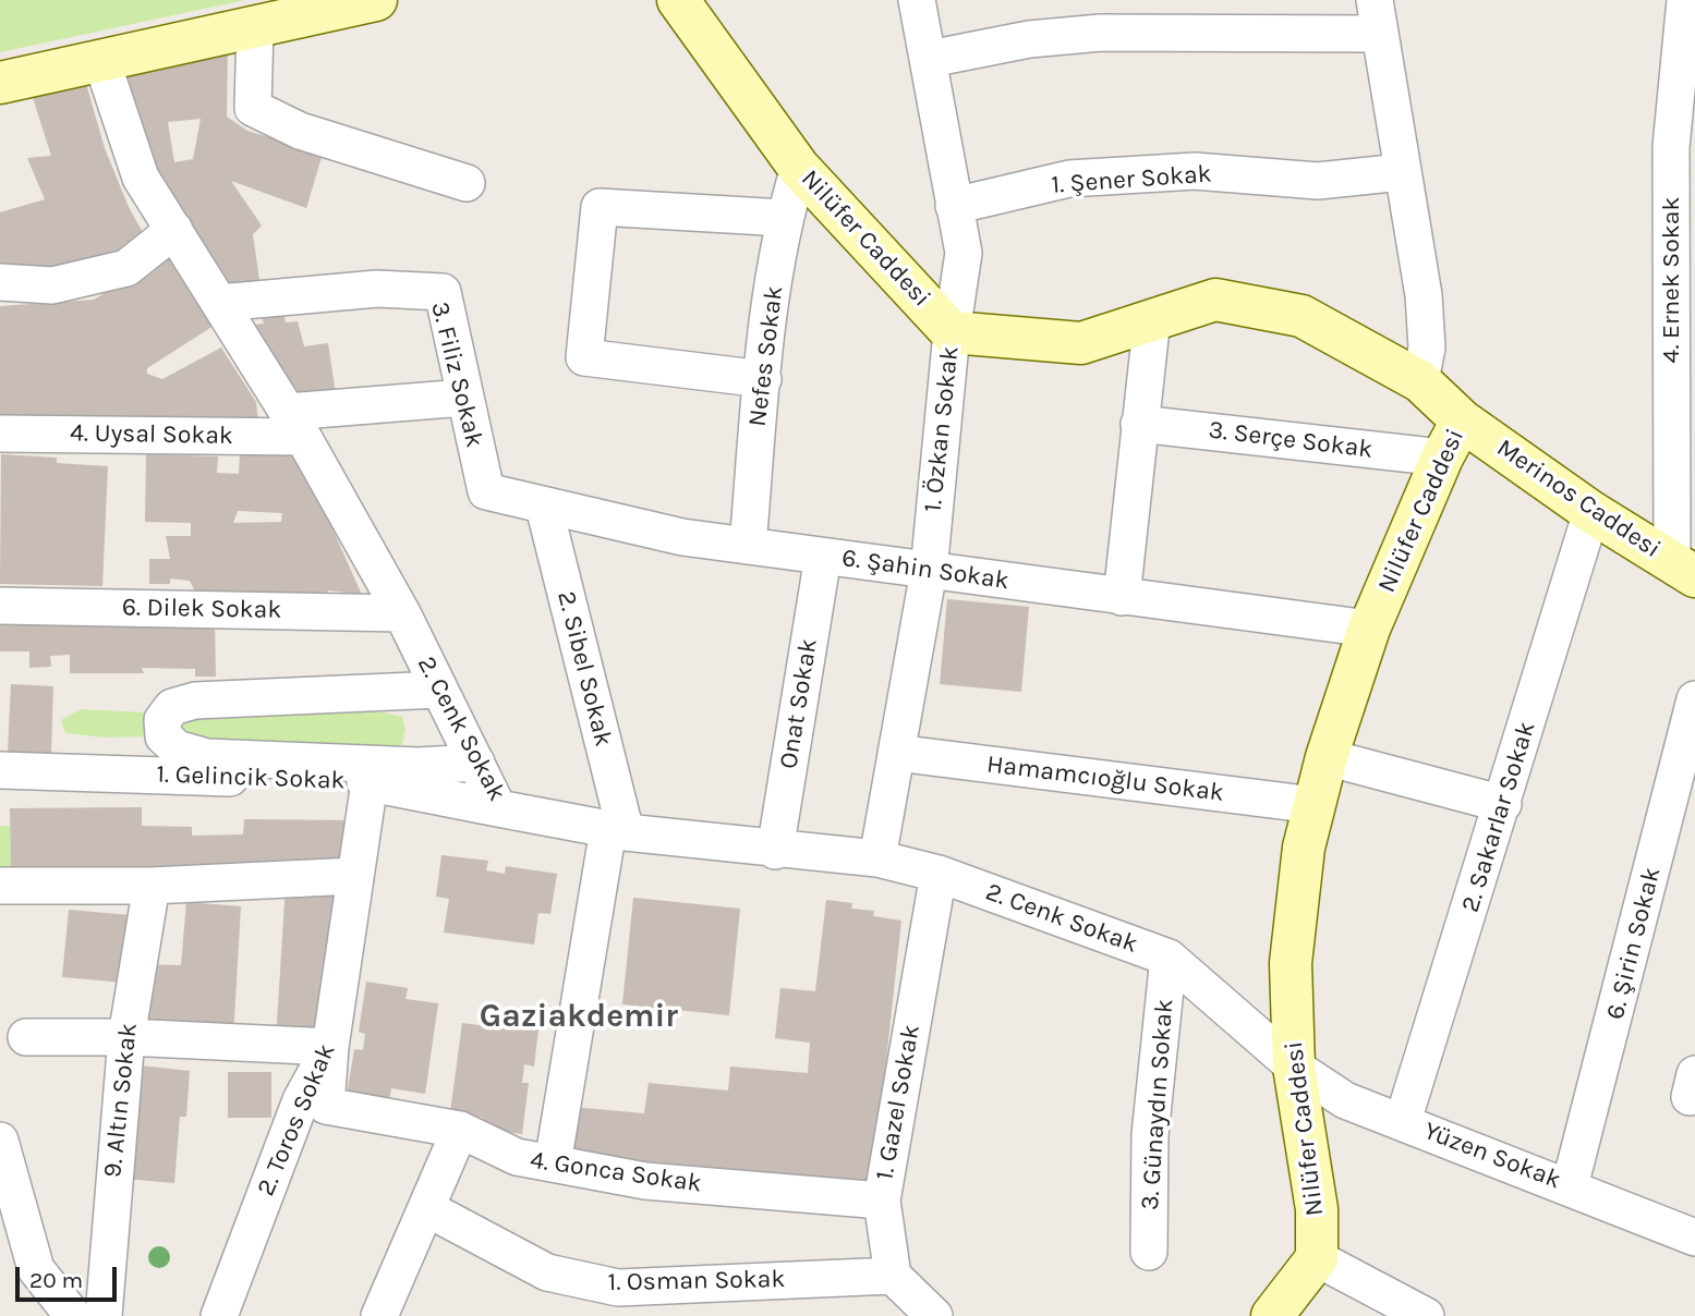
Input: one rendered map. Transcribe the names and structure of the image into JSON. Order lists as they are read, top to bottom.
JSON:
{
  "streets": {
    "main road": ["Nilüfer Caddesi", "Merinos Caddesi"],
    "street": [
      "1. Şener Sokak",
      "4. Ernek Sokak",
      "Nefes Sokak",
      "3. Filiz Sokak",
      "1. Özkan Sokak",
      "4. Uysal Sokak",
      "3. Serçe Sokak",
      "6. Şahin Sokak",
      "6. Dilek Sokak",
      "2. Sibel Sokak",
      "Onat Sokak",
      "2. Cenk Sokak",
      "1. Gelincik Sokak",
      "Hamamcıoğlu Sokak",
      "2. Sakarlar Sokak",
      "6. Şirin Sokak",
      "9. Altın Sokak",
      "1. Gazel Sokak",
      "3. Günaydın Sokak",
      "2. Toros Sokak",
      "Yüzen Sokak",
      "4. Gonca Sokak",
      "1. Osman Sokak"
    ]
  },
  "crossings": [
    ["1. Şener Sokak", "1. Özkan Sokak"],
    ["Nilüfer Caddesi", "Nefes Sokak"],
    ["Nilüfer Caddesi", "1. Özkan Sokak"],
    ["Nilüfer Caddesi", "3. Serçe Sokak"],
    ["Nilüfer Caddesi", "Merinos Caddesi"],
    ["Nilüfer Caddesi", "6. Şahin Sokak"],
    ["Nilüfer Caddesi", "2. Cenk Sokak"],
    ["Nilüfer Caddesi", "Hamamcıoğlu Sokak"],
    ["Nilüfer Caddesi", "Yüzen Sokak"],
    ["4. Ernek Sokak", "Merinos Caddesi"],
    ["Nefes Sokak", "6. Şahin Sokak"],
    ["3. Filiz Sokak", "4. Uysal Sokak"],
    ["3. Filiz Sokak", "6. Şahin Sokak"],
    ["3. Filiz Sokak", "2. Cenk Sokak"],
    ["1. Özkan Sokak", "6. Şahin Sokak"],
    ["1. Özkan Sokak", "2. Cenk Sokak"],
    ["1. Özkan Sokak", "Hamamcıoğlu Sokak"],
    ["4. Uysal Sokak", "2. Cenk Sokak"],
    ["Merinos Caddesi", "2. Sakarlar Sokak"],
    ["6. Şahin Sokak", "2. Sibel Sokak"],
    ["6. Şahin Sokak", "Onat Sokak"],
    ["6. Dilek Sokak", "2. Cenk Sokak"],
    ["2. Sibel Sokak", "2. Cenk Sokak"],
    ["Onat Sokak", "2. Cenk Sokak"],
    ["2. Cenk Sokak", "1. Gelincik Sokak"],
    ["2. Cenk Sokak", "1. Gazel Sokak"],
    ["2. Cenk Sokak", "3. Günaydın Sokak"],
    ["2. Cenk Sokak", "Yüzen Sokak"],
    ["1. Gelincik Sokak", "2. Toros Sokak"],
    ["2. Sakarlar Sokak", "Yüzen Sokak"],
    ["6. Şirin Sokak", "Yüzen Sokak"],
    ["1. Gazel Sokak", "4. Gonca Sokak"],
    ["1. Gazel Sokak", "1. Osman Sokak"],
    ["2. Toros Sokak", "4. Gonca Sokak"]
  ],
  "districts": ["Gaziakdemir"],
  "scale_bar": "20 m"
}
